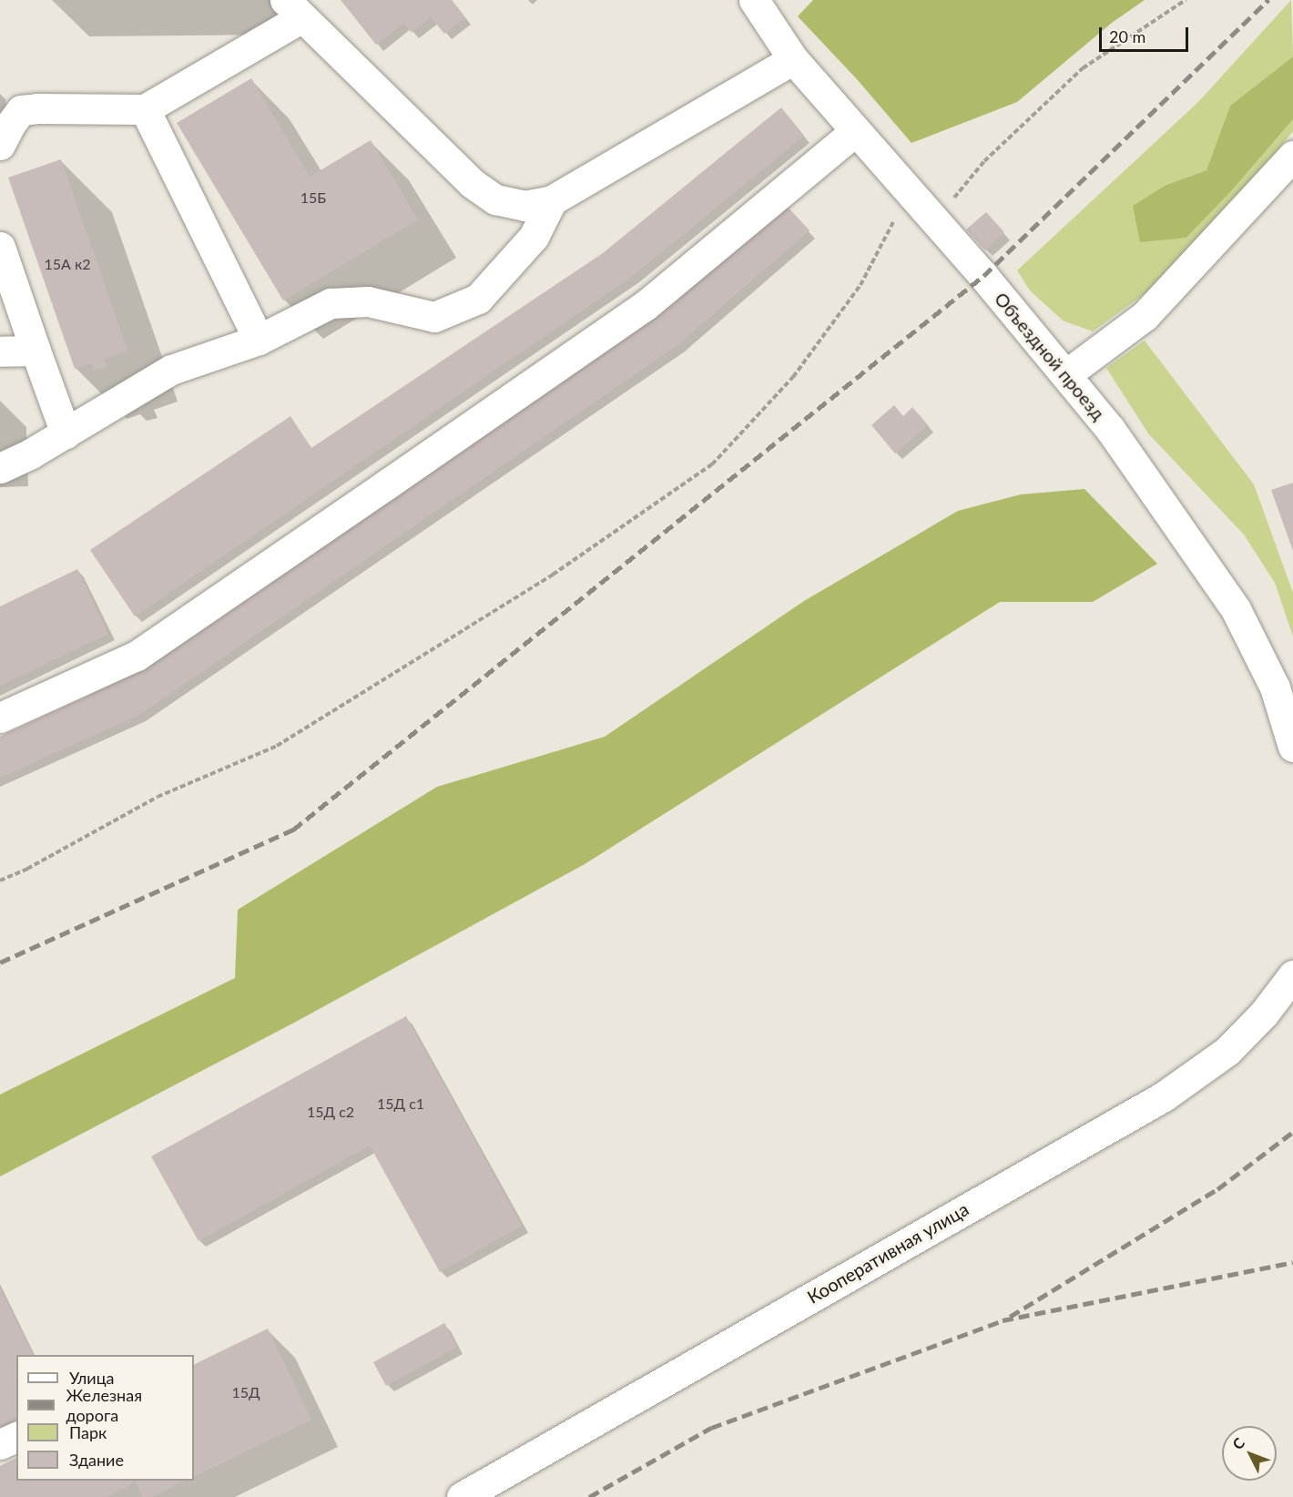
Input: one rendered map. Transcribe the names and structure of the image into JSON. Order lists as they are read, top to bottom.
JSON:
{
  "streets": {
    "main road": ["Объездной проезд", "Кооперативная улица"]
  },
  "house_numbers": [
    "15Б",
    "15А к2",
    "15Д с1",
    "15Д с2",
    "15Д"
  ],
  "legend": [
    "Улица",
    "Железная дорога",
    "Парк",
    "Здание"
  ],
  "scale_bar": "20 m",
  "north": "top left"
}
